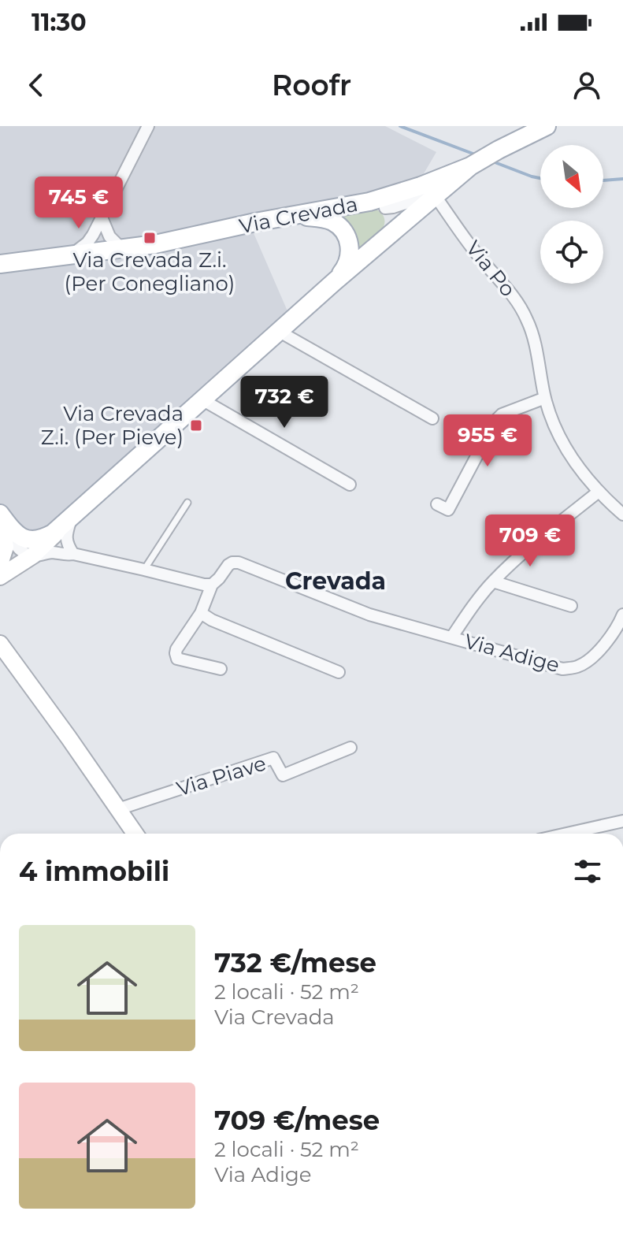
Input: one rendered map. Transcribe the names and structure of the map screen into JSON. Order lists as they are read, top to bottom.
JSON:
{
  "streets": {
    "main road": ["Via Crevada"],
    "street": ["Via Po", "Via Adige", "Via Piave"]
  },
  "crossings": [
    ["Via Crevada", "Via Po"],
    ["Via Po", "Via Adige"]
  ],
  "districts": ["Crevada"],
  "places": {
    "transit": ["Via Crevada Z.i. (Per Conegliano)", "Via Crevada Z.i. (Per Pieve)"]
  },
  "north": "bottom right",
  "page": {
    "status": "11:30",
    "header": "Roofr",
    "price": [
      "745 €",
      "732 €",
      "955 €",
      "709 €"
    ],
    "heading": "4 immobili",
    "list": [
      {
        "name": "732 €/mese",
        "note": "2 locali · 52 m² · Via Crevada"
      },
      {
        "name": "709 €/mese",
        "note": "2 locali · 52 m² · Via Adige"
      }
    ]
  }
}
